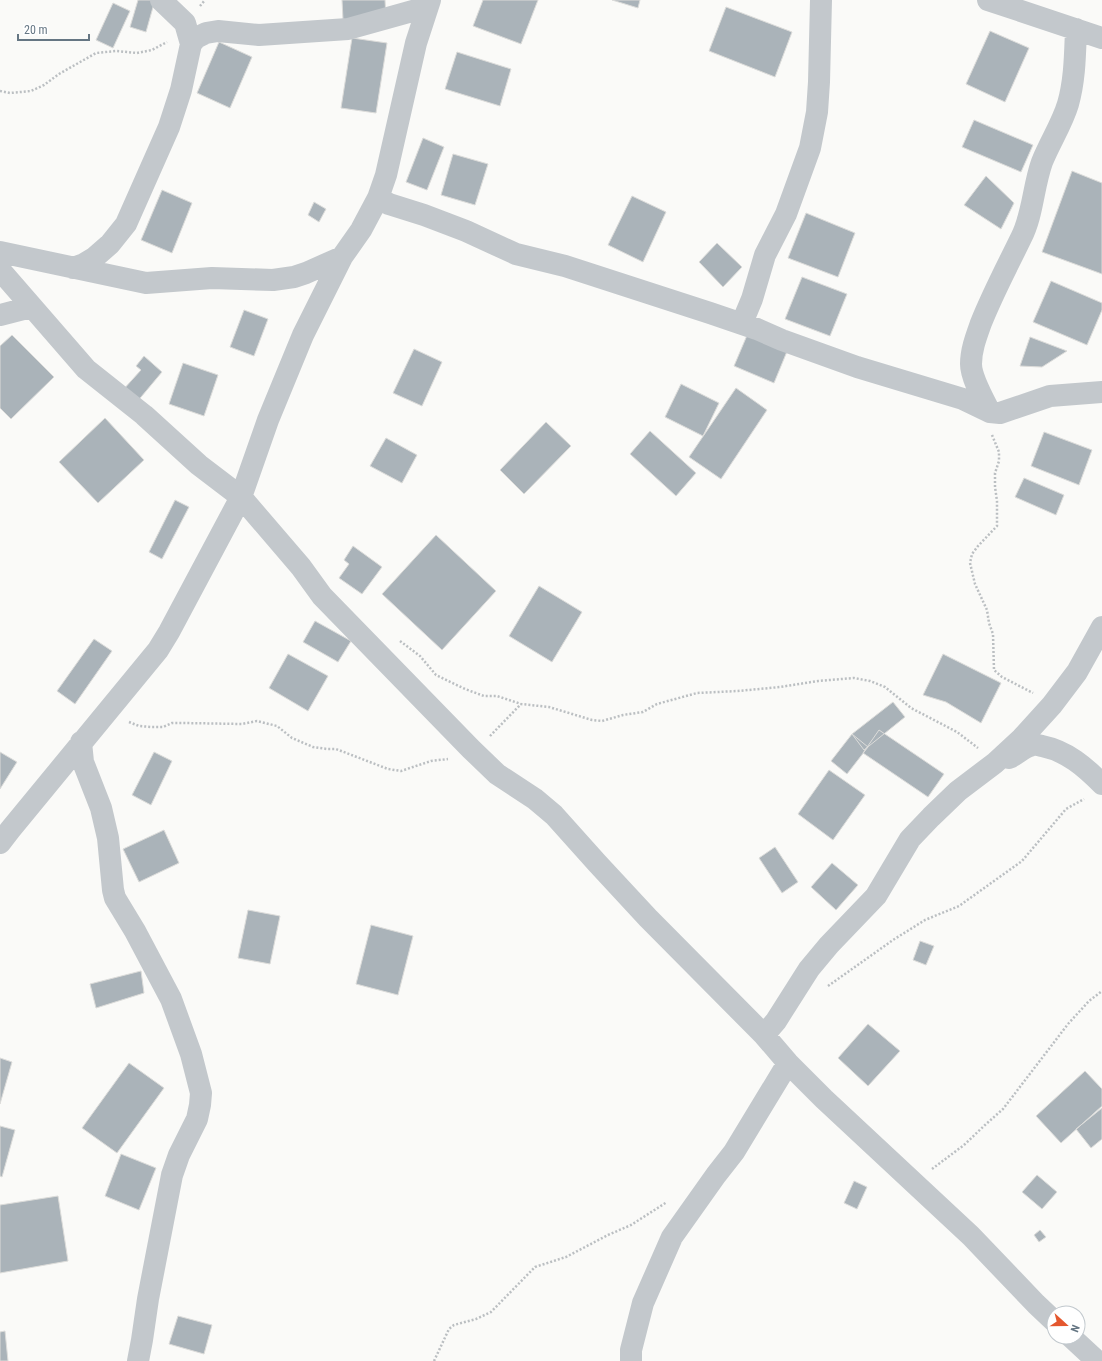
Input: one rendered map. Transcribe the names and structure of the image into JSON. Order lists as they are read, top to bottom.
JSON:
{
  "scale_bar": "20 m",
  "north": "right"
}
